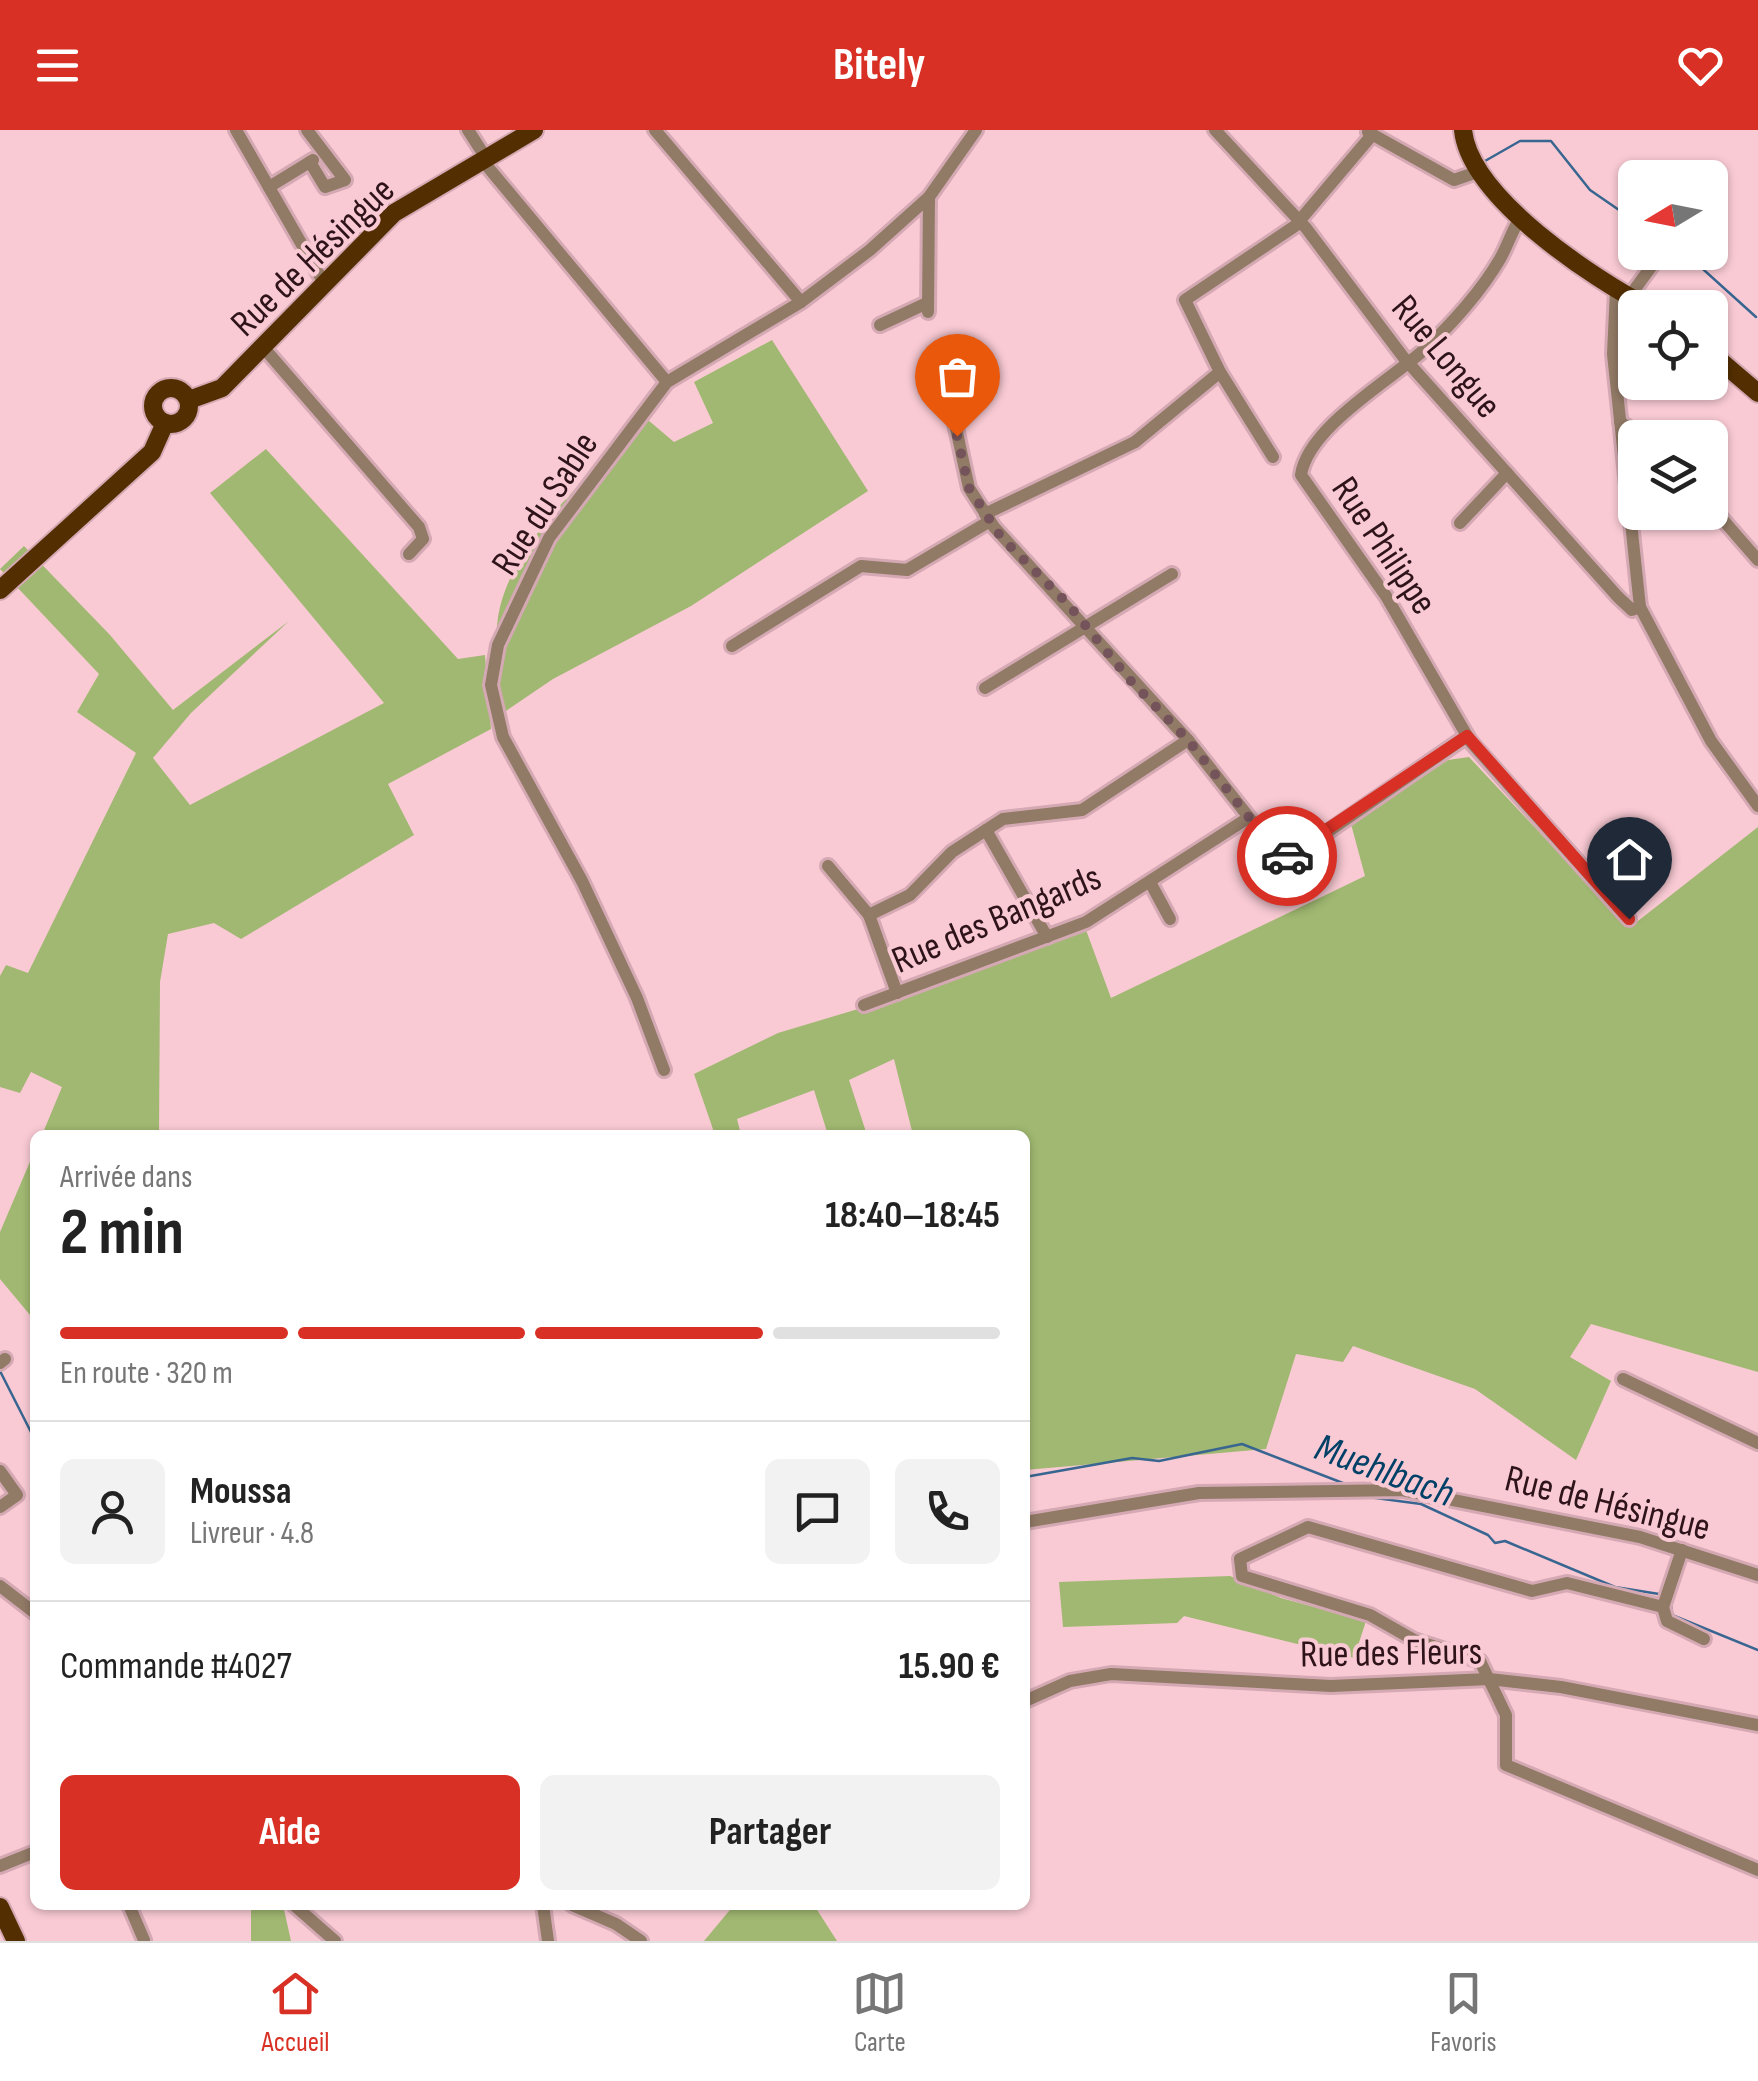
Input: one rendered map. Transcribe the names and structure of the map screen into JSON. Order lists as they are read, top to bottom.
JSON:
{
  "streets": {
    "main road": ["Rue de Hésingue"],
    "street": [
      "Rue Longue",
      "Rue du Sable",
      "Rue Philippe",
      "Rue des Bangards",
      "Rue des Fleurs"
    ]
  },
  "crossings": [
    ["Rue Longue", "Rue Philippe"]
  ],
  "water": ["Muehlbach"],
  "north": "left",
  "page": {
    "header": "Bitely",
    "heading": ["2 min", "Arrivée dans", "18:40–18:45"],
    "panel": [
      "Moussa",
      "Livreur · 4.8",
      "Commande #4027",
      "15.90 €"
    ],
    "bar": "En route · 320 m",
    "buttons": ["Aide", "Partager"],
    "tabs": ["Accueil", "Carte", "Favoris"]
  }
}
